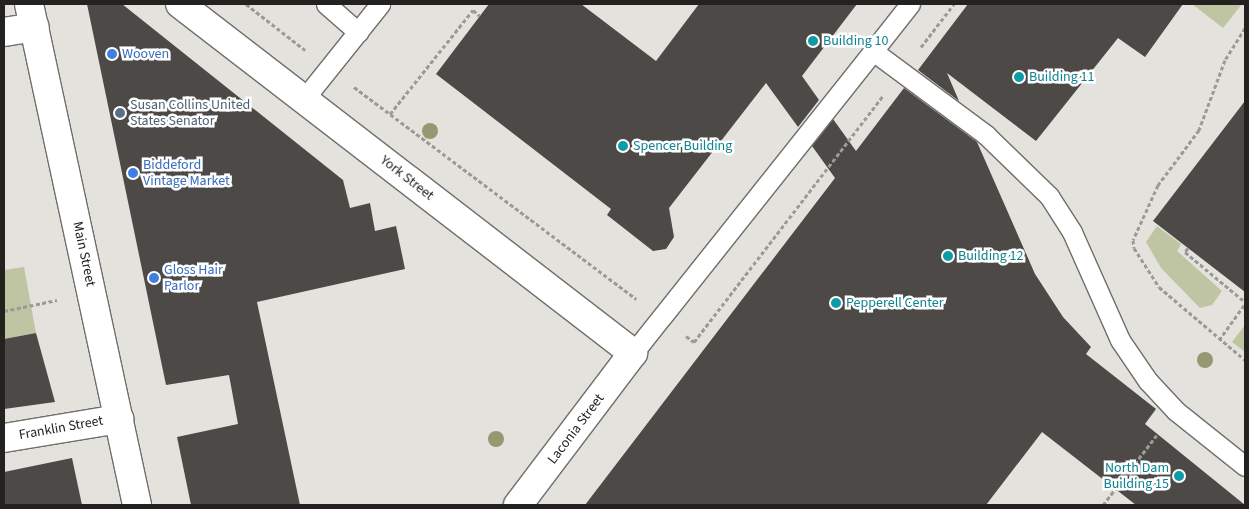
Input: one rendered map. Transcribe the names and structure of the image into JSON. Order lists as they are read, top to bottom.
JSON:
{
  "streets": {
    "street": [
      "York Street",
      "Main Street",
      "Franklin Street",
      "Laconia Street"
    ]
  },
  "crossings": [
    ["York Street", "Laconia Street"],
    ["Main Street", "Franklin Street"]
  ],
  "places": [
    "Building 10",
    "Wooven",
    "Building 11",
    "Susan Collins United States Senator",
    "Spencer Building",
    "Biddeford Vintage Market",
    "Building 12",
    "Gloss Hair Parlor",
    "Pepperell Center",
    "North Dam Building 15"
  ]
}
